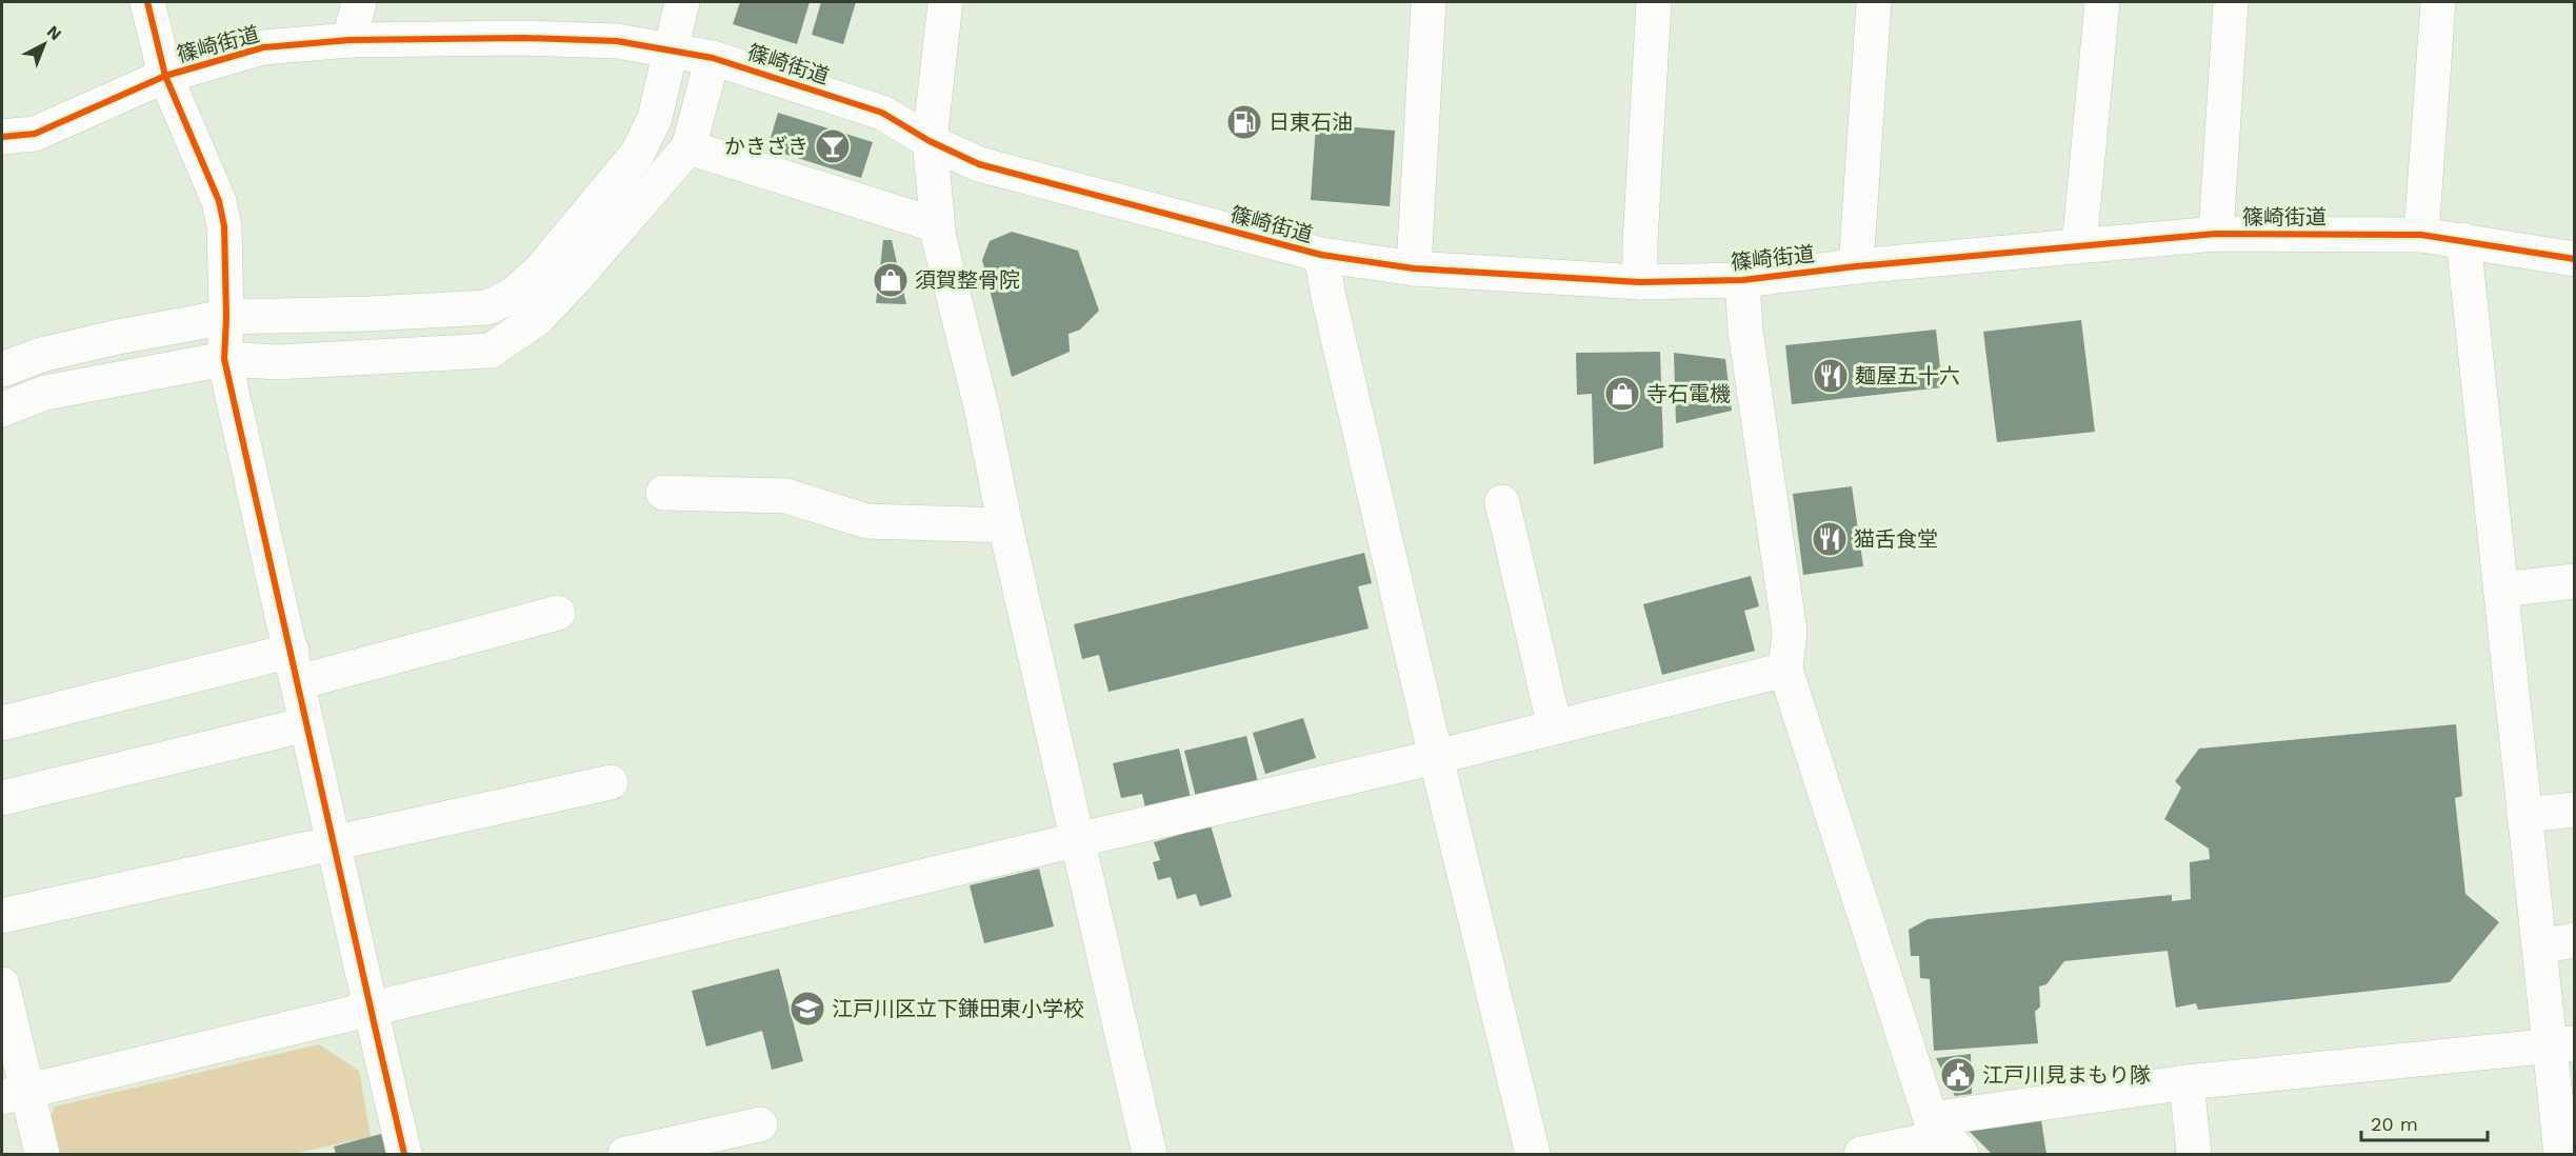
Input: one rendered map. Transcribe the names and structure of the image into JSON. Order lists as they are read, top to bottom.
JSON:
{
  "streets": {
    "street": ["篠崎街道"]
  },
  "places": {
    "fuel station": ["日東石油"],
    "bar": ["かきざき"],
    "shop": ["須賀整骨院", "寺石電機"],
    "restaurant": ["麺屋五十六", "猫舌食堂"],
    "school or university": ["江戸川区立下鎌田東小学校"],
    "public building": ["江戸川見まもり隊"]
  },
  "scale_bar": "20 m",
  "north": "top right"
}
